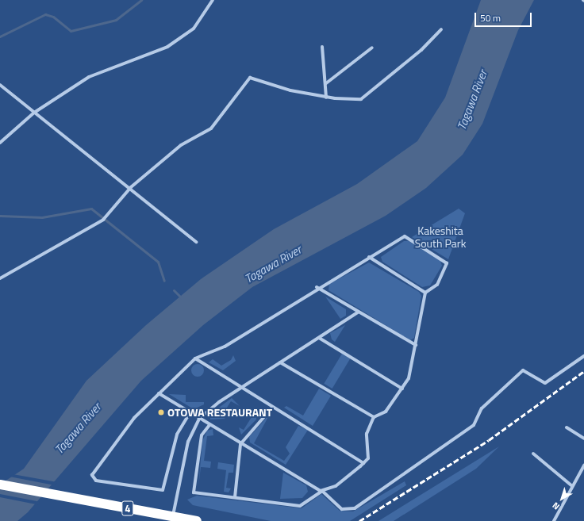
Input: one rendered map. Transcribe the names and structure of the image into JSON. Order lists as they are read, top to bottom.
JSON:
{
  "streets": {
    "highway": ["4"]
  },
  "water": ["Tagawa River"],
  "parks": ["Kakeshita South Park"],
  "places": ["OTOWA RESTAURANT"],
  "scale_bar": "50 m",
  "north": "bottom left"
}
